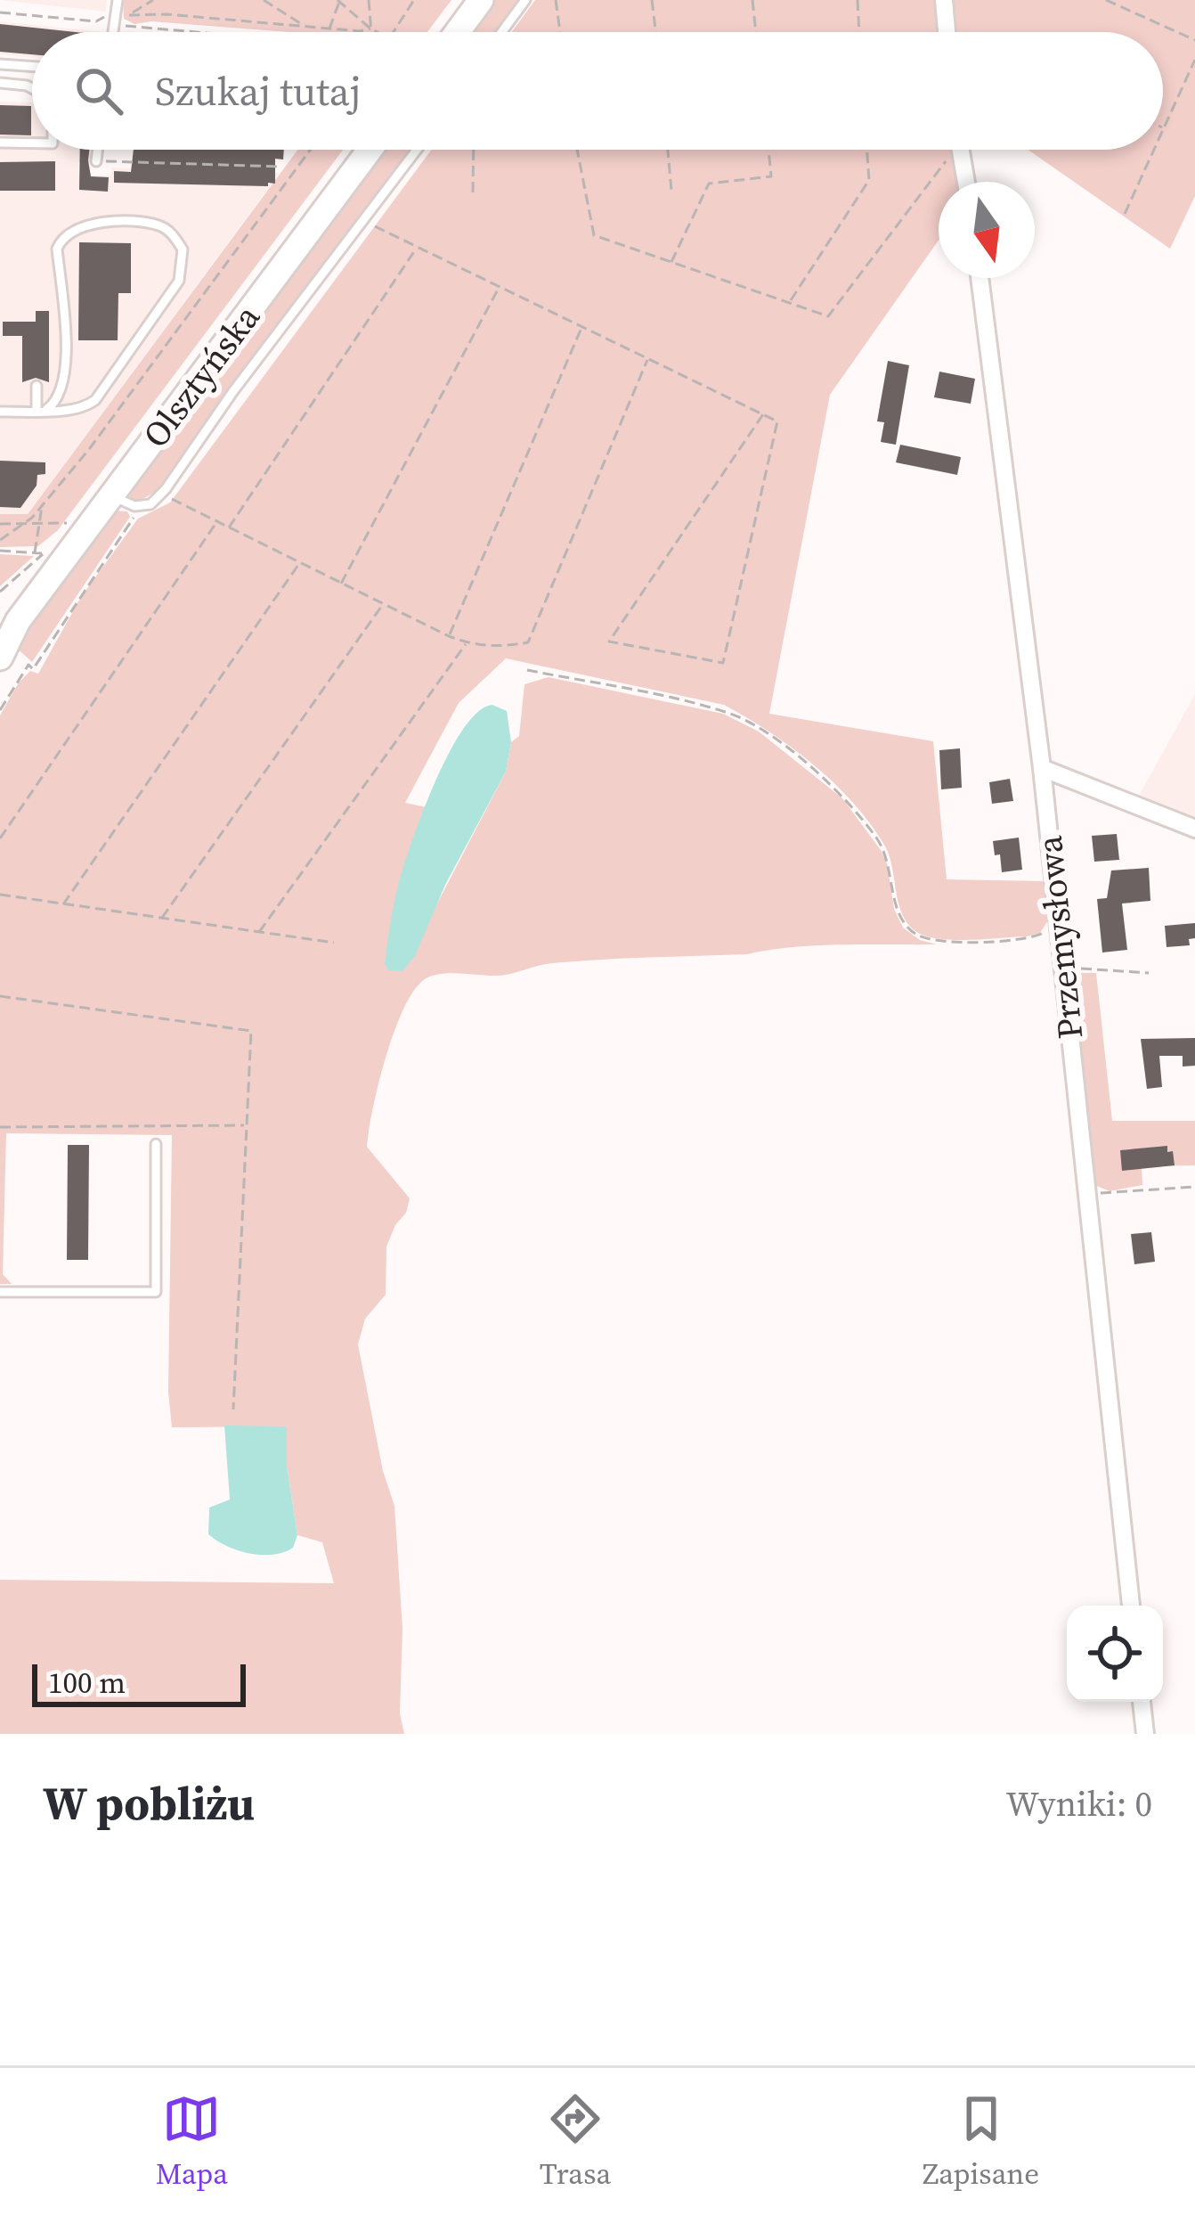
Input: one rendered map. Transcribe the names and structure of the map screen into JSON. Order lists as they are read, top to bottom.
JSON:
{
  "streets": {
    "main road": ["Olsztyńska"],
    "street": ["Przemysłowa"]
  },
  "scale_bar": "100 m",
  "north": "bottom",
  "page": {
    "search": "Szukaj tutaj",
    "scale": "100 m",
    "heading": ["W pobliżu", "Wyniki: 0"],
    "nav": ["Mapa", "Trasa", "Zapisane"]
  }
}
